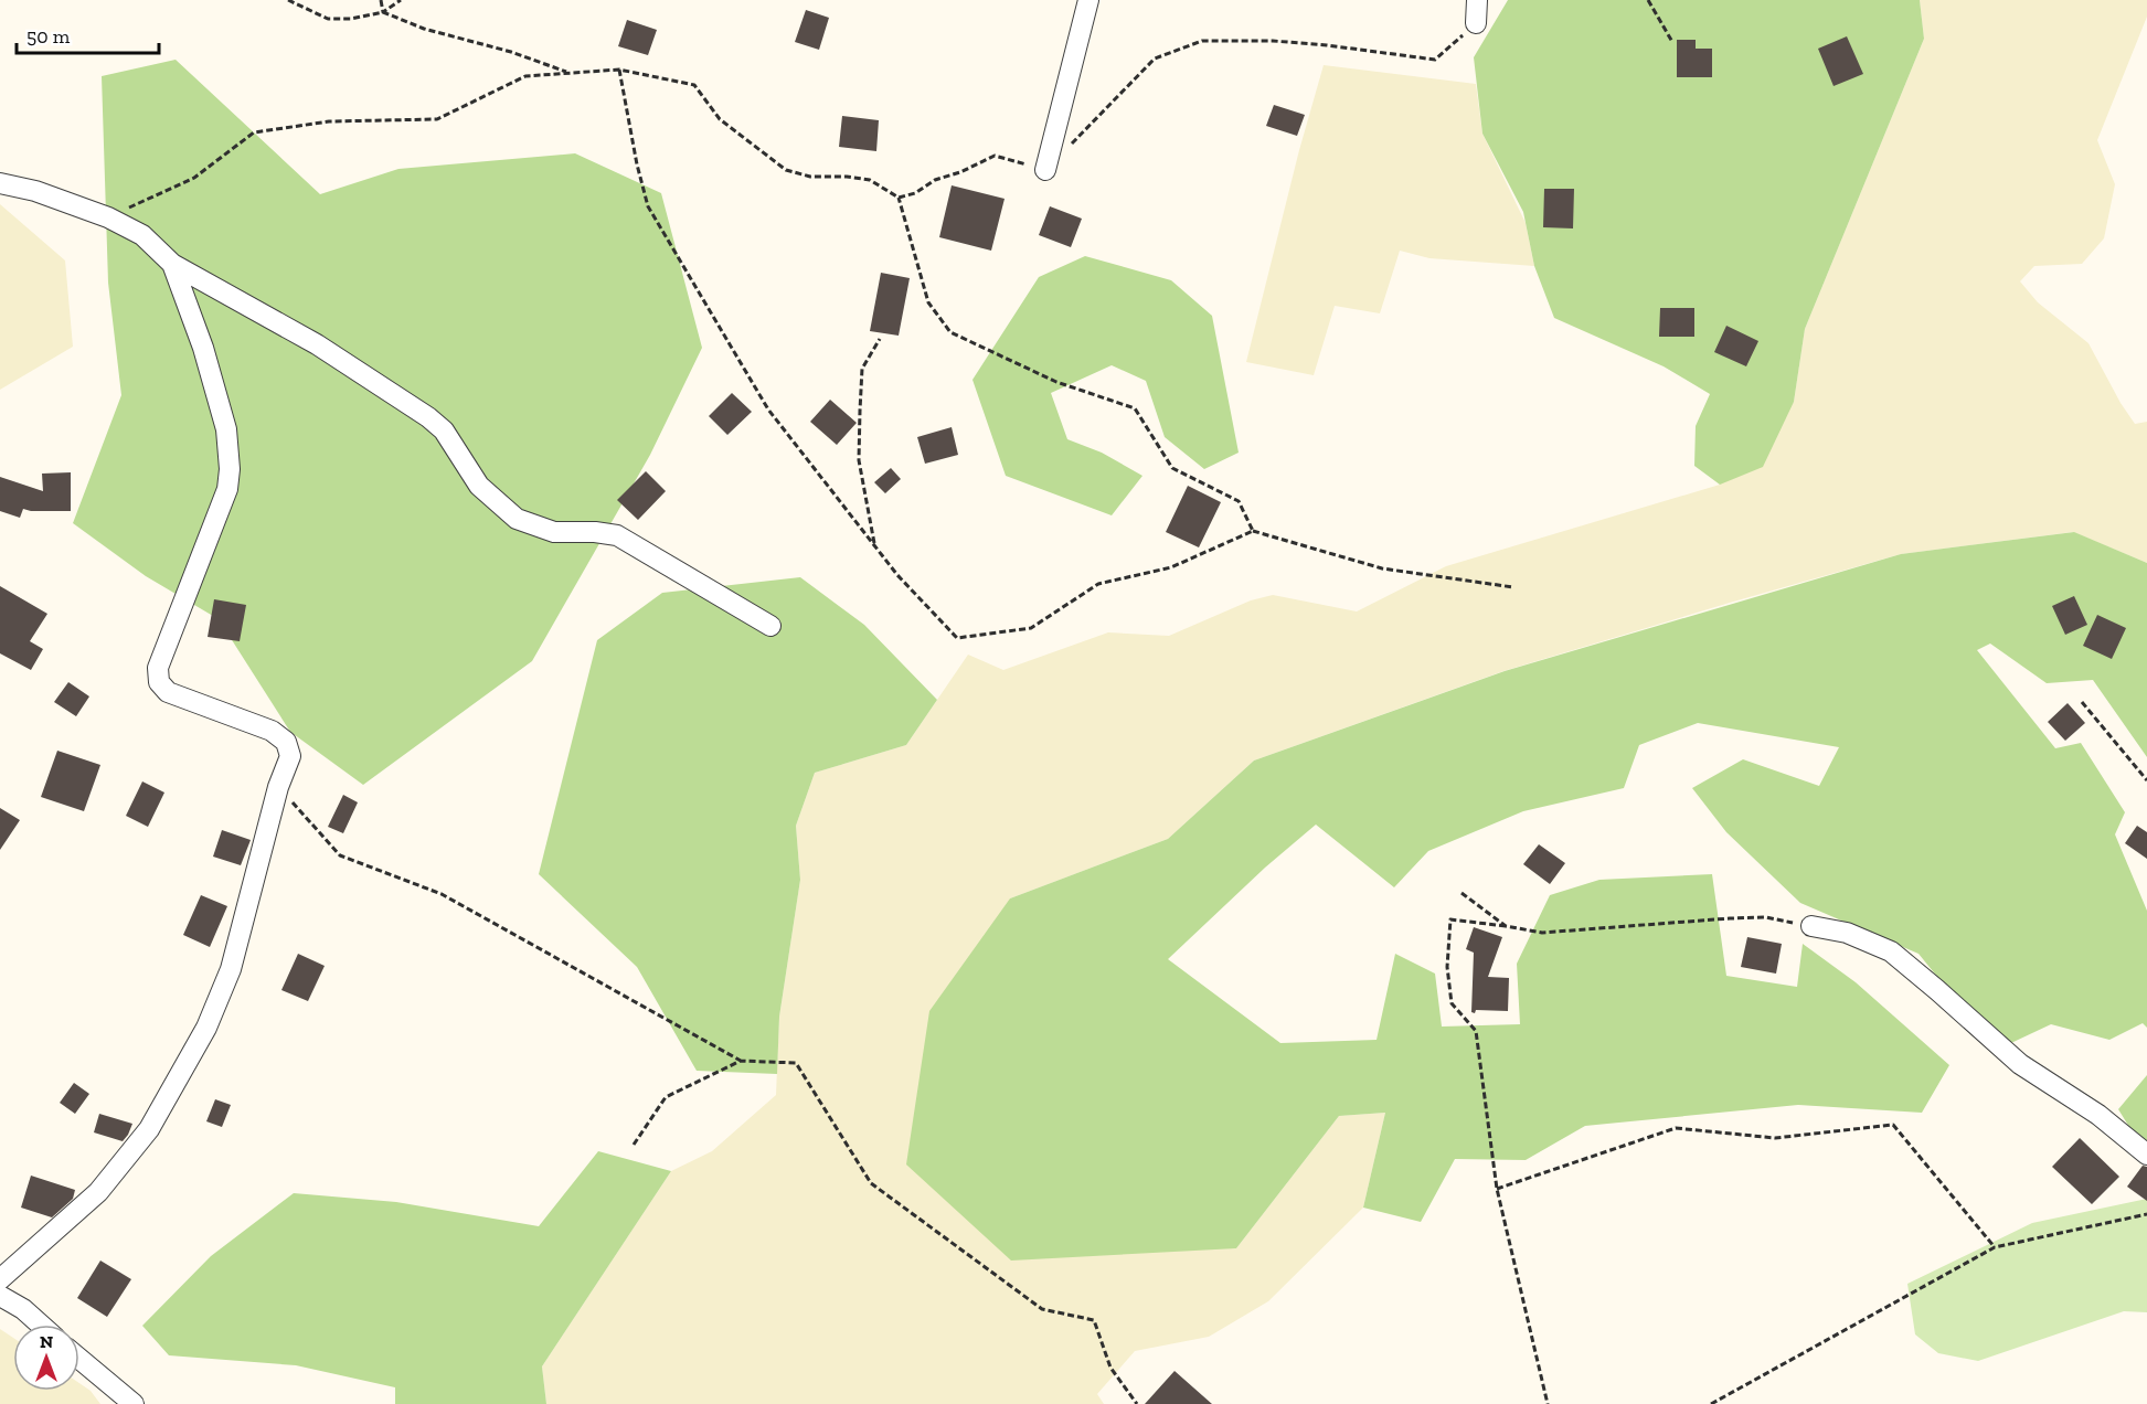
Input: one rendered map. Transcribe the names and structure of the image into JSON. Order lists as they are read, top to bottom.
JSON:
{
  "scale_bar": "50 m",
  "north": "top"
}
